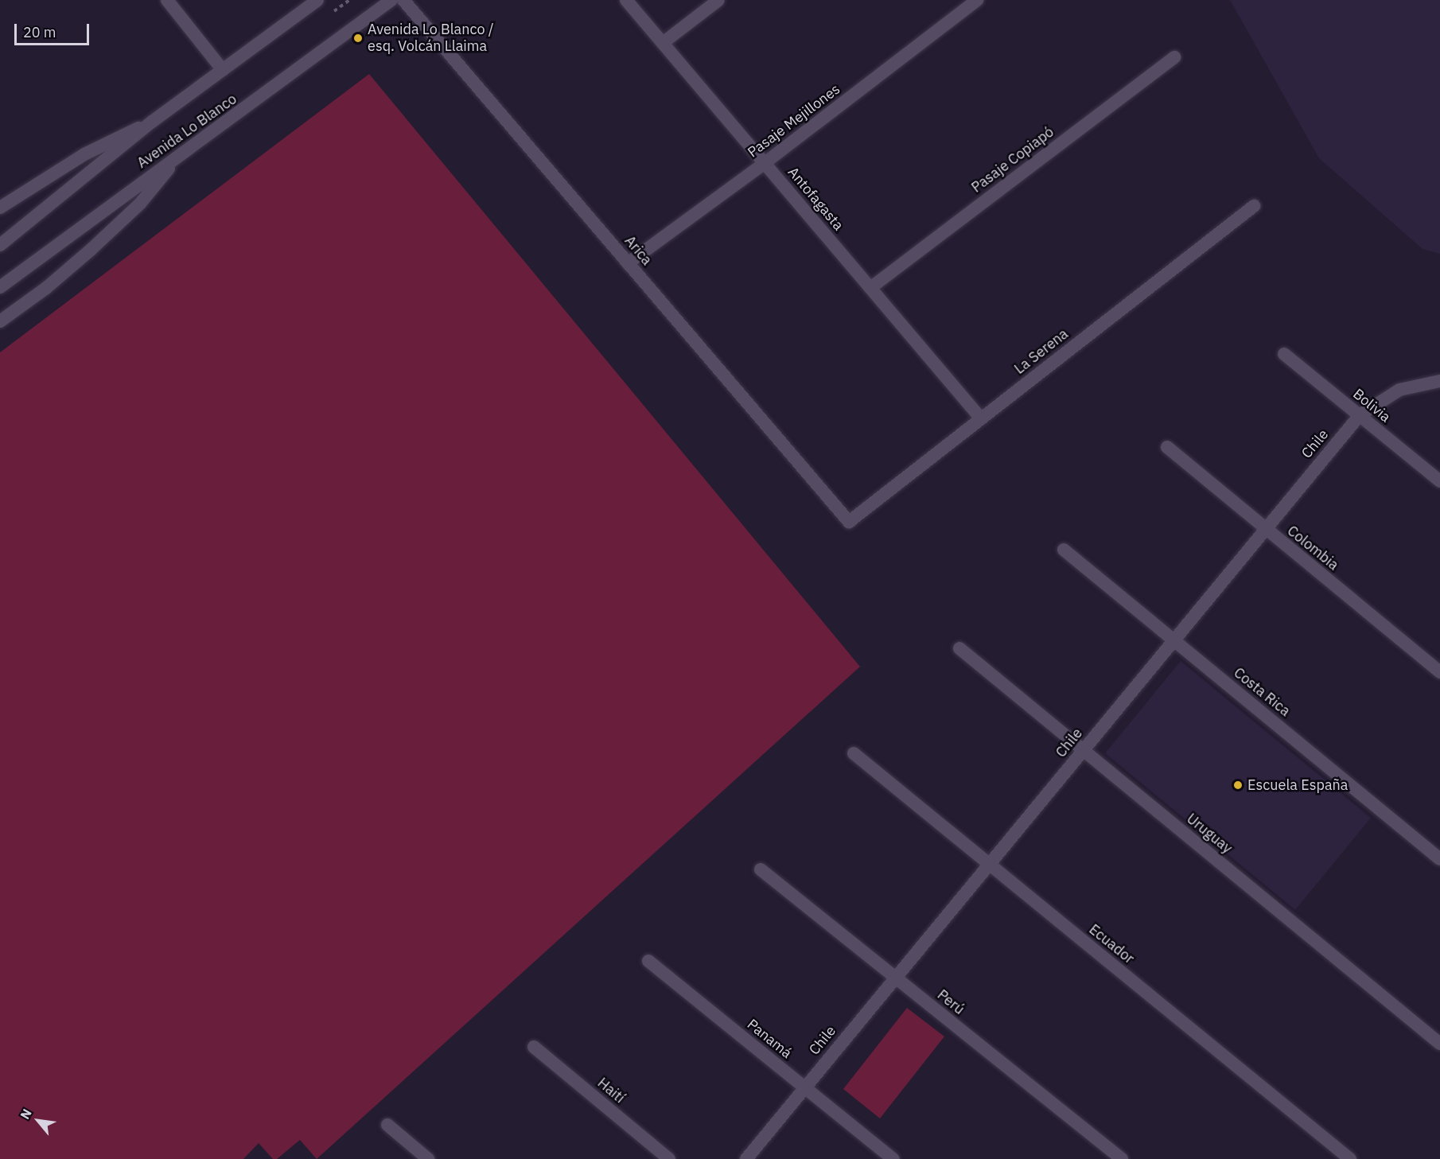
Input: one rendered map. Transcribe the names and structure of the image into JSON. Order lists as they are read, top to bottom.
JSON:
{
  "streets": {
    "street": [
      "Pasaje Mejillones",
      "Avenida Lo Blanco",
      "Pasaje Copiapó",
      "Antofagasta",
      "Arica",
      "La Serena",
      "Bolivia",
      "Chile",
      "Colombia",
      "Costa Rica",
      "Uruguay",
      "Ecuador",
      "Perú",
      "Panamá",
      "Haití"
    ]
  },
  "crossings": [
    ["Pasaje Mejillones", "Antofagasta"],
    ["Pasaje Mejillones", "Arica"],
    ["Pasaje Copiapó", "Antofagasta"],
    ["Antofagasta", "La Serena"],
    ["Arica", "La Serena"],
    ["Bolivia", "Chile"],
    ["Chile", "Colombia"],
    ["Chile", "Costa Rica"],
    ["Chile", "Uruguay"],
    ["Chile", "Ecuador"],
    ["Chile", "Perú"],
    ["Chile", "Panamá"]
  ],
  "places": ["Avenida Lo Blanco / esq. Volcán Llaima", "Escuela España"],
  "scale_bar": "20 m",
  "north": "top left"
}
